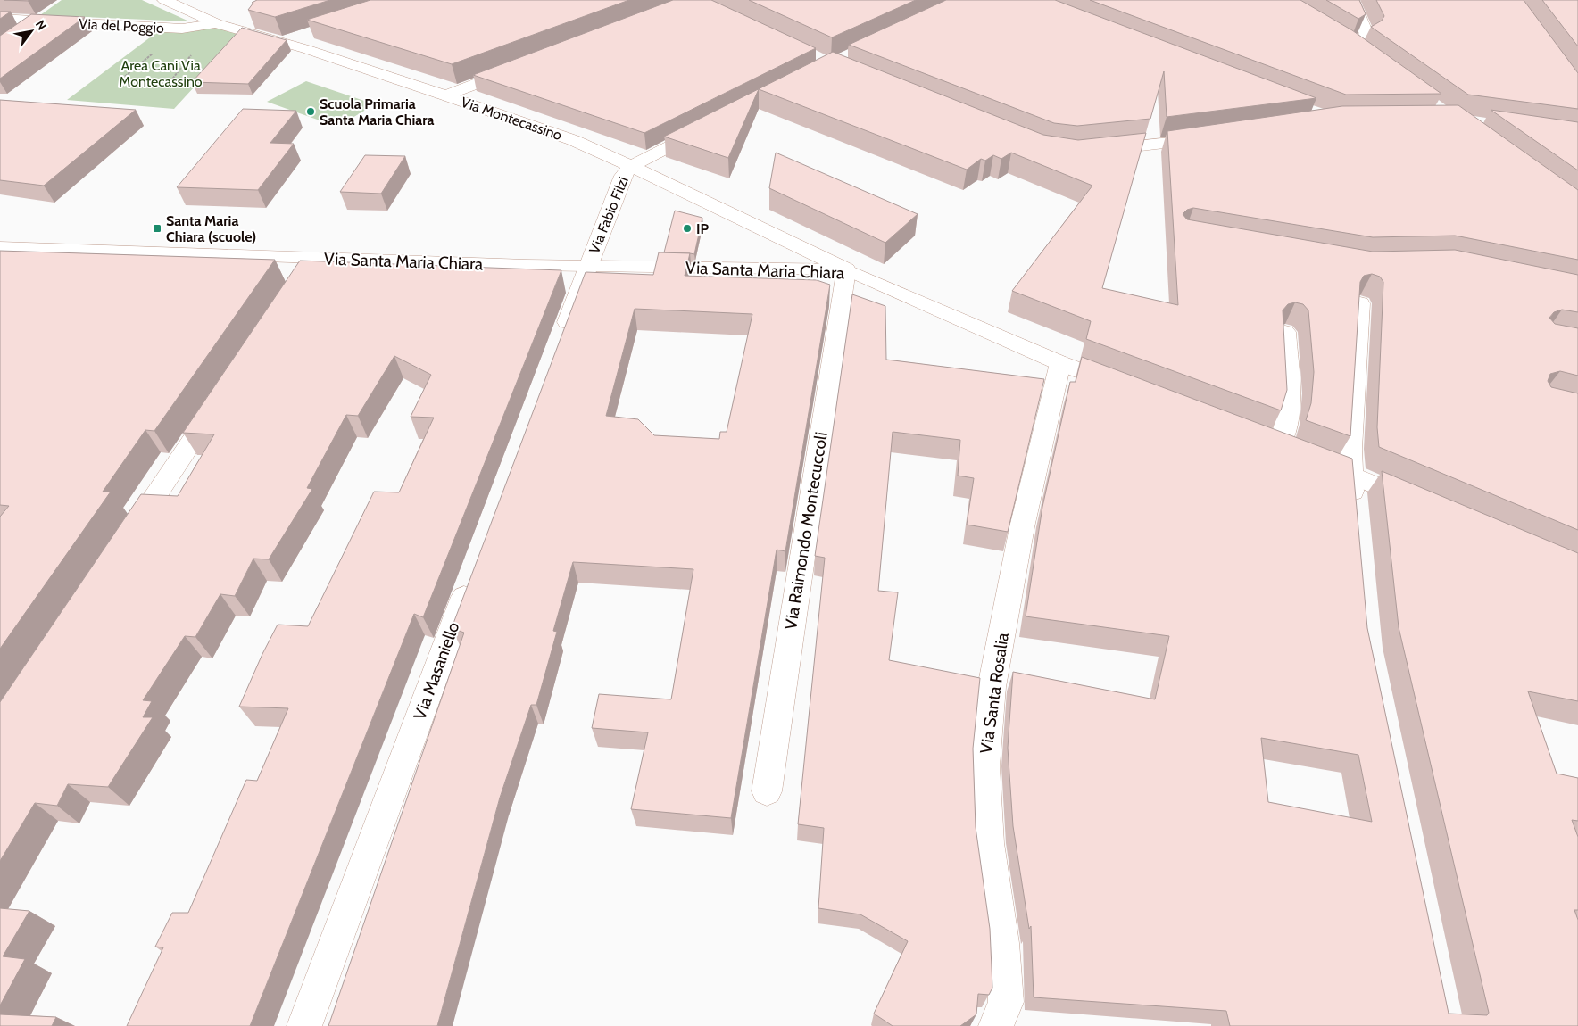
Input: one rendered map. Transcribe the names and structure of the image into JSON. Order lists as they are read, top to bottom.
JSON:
{
  "streets": {
    "street": [
      "Via del Poggio",
      "Via Montecassino",
      "Via Fabio Filzi",
      "Via Santa Maria Chiara",
      "Via Raimondo Montecuccoli",
      "Via Masaniello",
      "Via Santa Rosalia"
    ]
  },
  "crossings": [
    ["Via del Poggio", "Via Montecassino"],
    ["Via Montecassino", "Via Fabio Filzi"],
    ["Via Montecassino", "Via Santa Maria Chiara"],
    ["Via Montecassino", "Via Raimondo Montecuccoli"],
    ["Via Fabio Filzi", "Via Santa Maria Chiara"],
    ["Via Santa Maria Chiara", "Via Raimondo Montecuccoli"],
    ["Via Santa Maria Chiara", "Via Santa Rosalia"]
  ],
  "parks": ["Area Cani Via Montecassino"],
  "places": {
    "other": ["Scuola Primaria Santa Maria Chiara", "IP"],
    "transit": ["Santa Maria Chiara (scuole)"]
  },
  "north": "top right"
}
